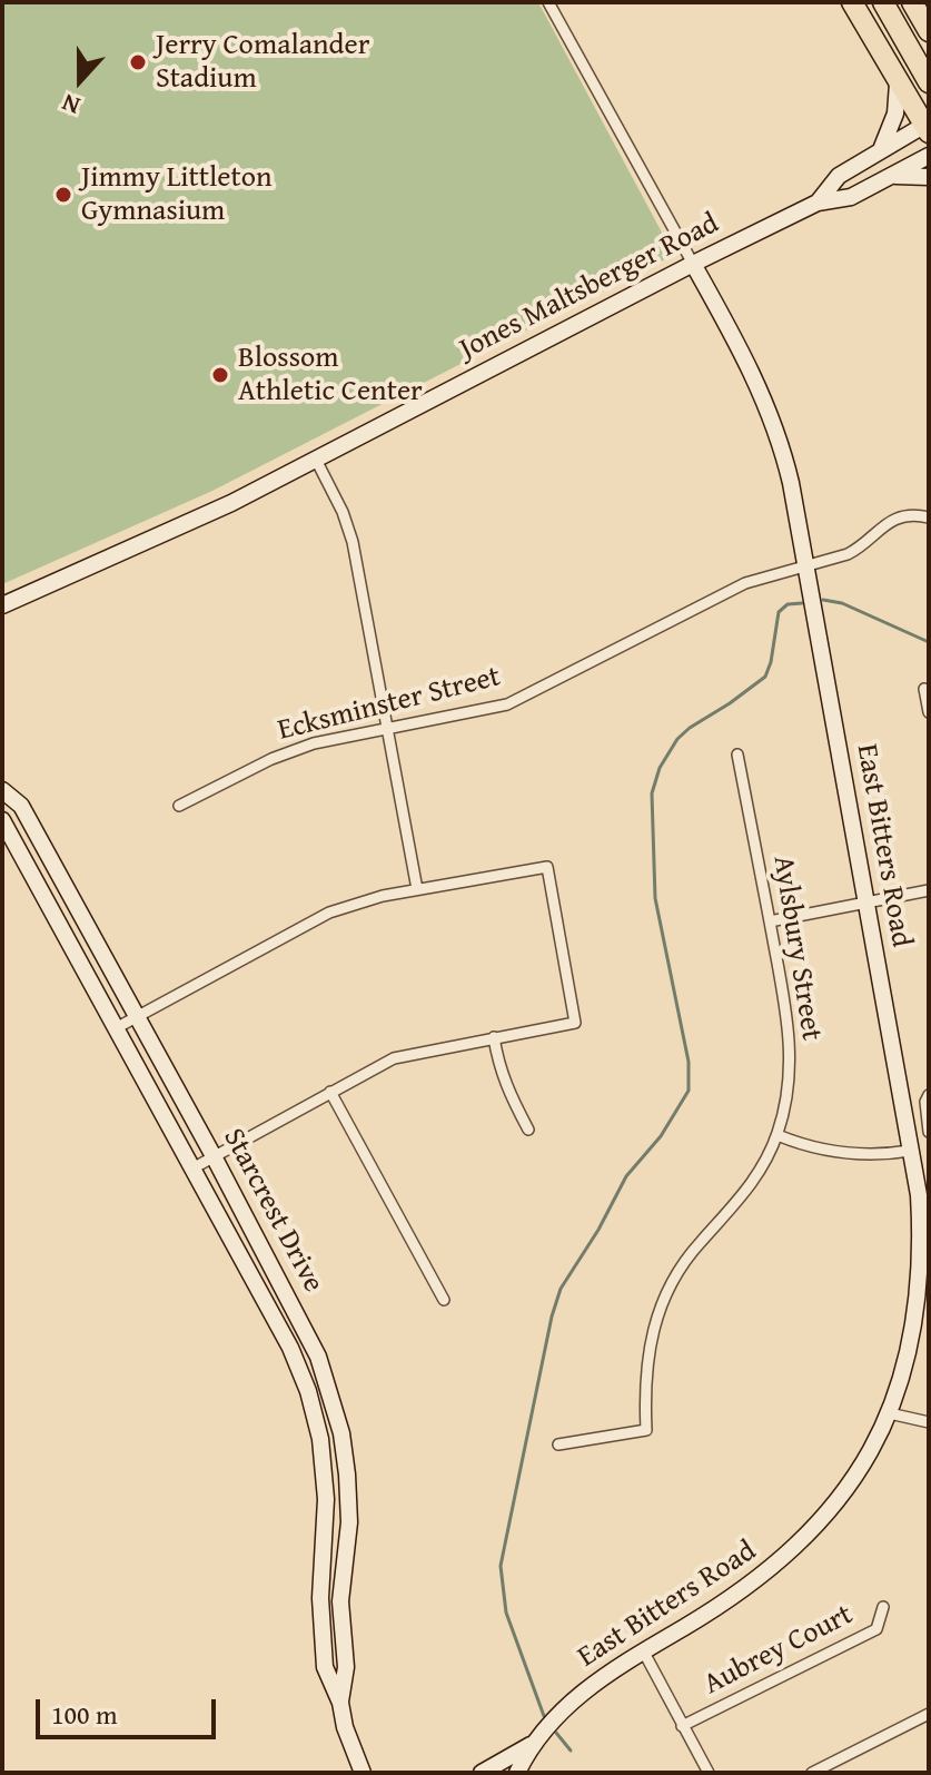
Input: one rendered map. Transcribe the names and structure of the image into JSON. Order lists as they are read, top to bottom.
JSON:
{
  "streets": {
    "main road": ["Jones Maltsberger Road", "East Bitters Road", "Starcrest Drive"],
    "street": ["Ecksminster Street", "Aylsbury Street", "Aubrey Court"]
  },
  "crossings": [
    ["Jones Maltsberger Road", "East Bitters Road"],
    ["Ecksminster Street", "East Bitters Road"]
  ],
  "places": ["Jerry Comalander Stadium", "Jimmy Littleton Gymnasium", "Blossom Athletic Center"],
  "scale_bar": "100 m",
  "north": "bottom"
}
